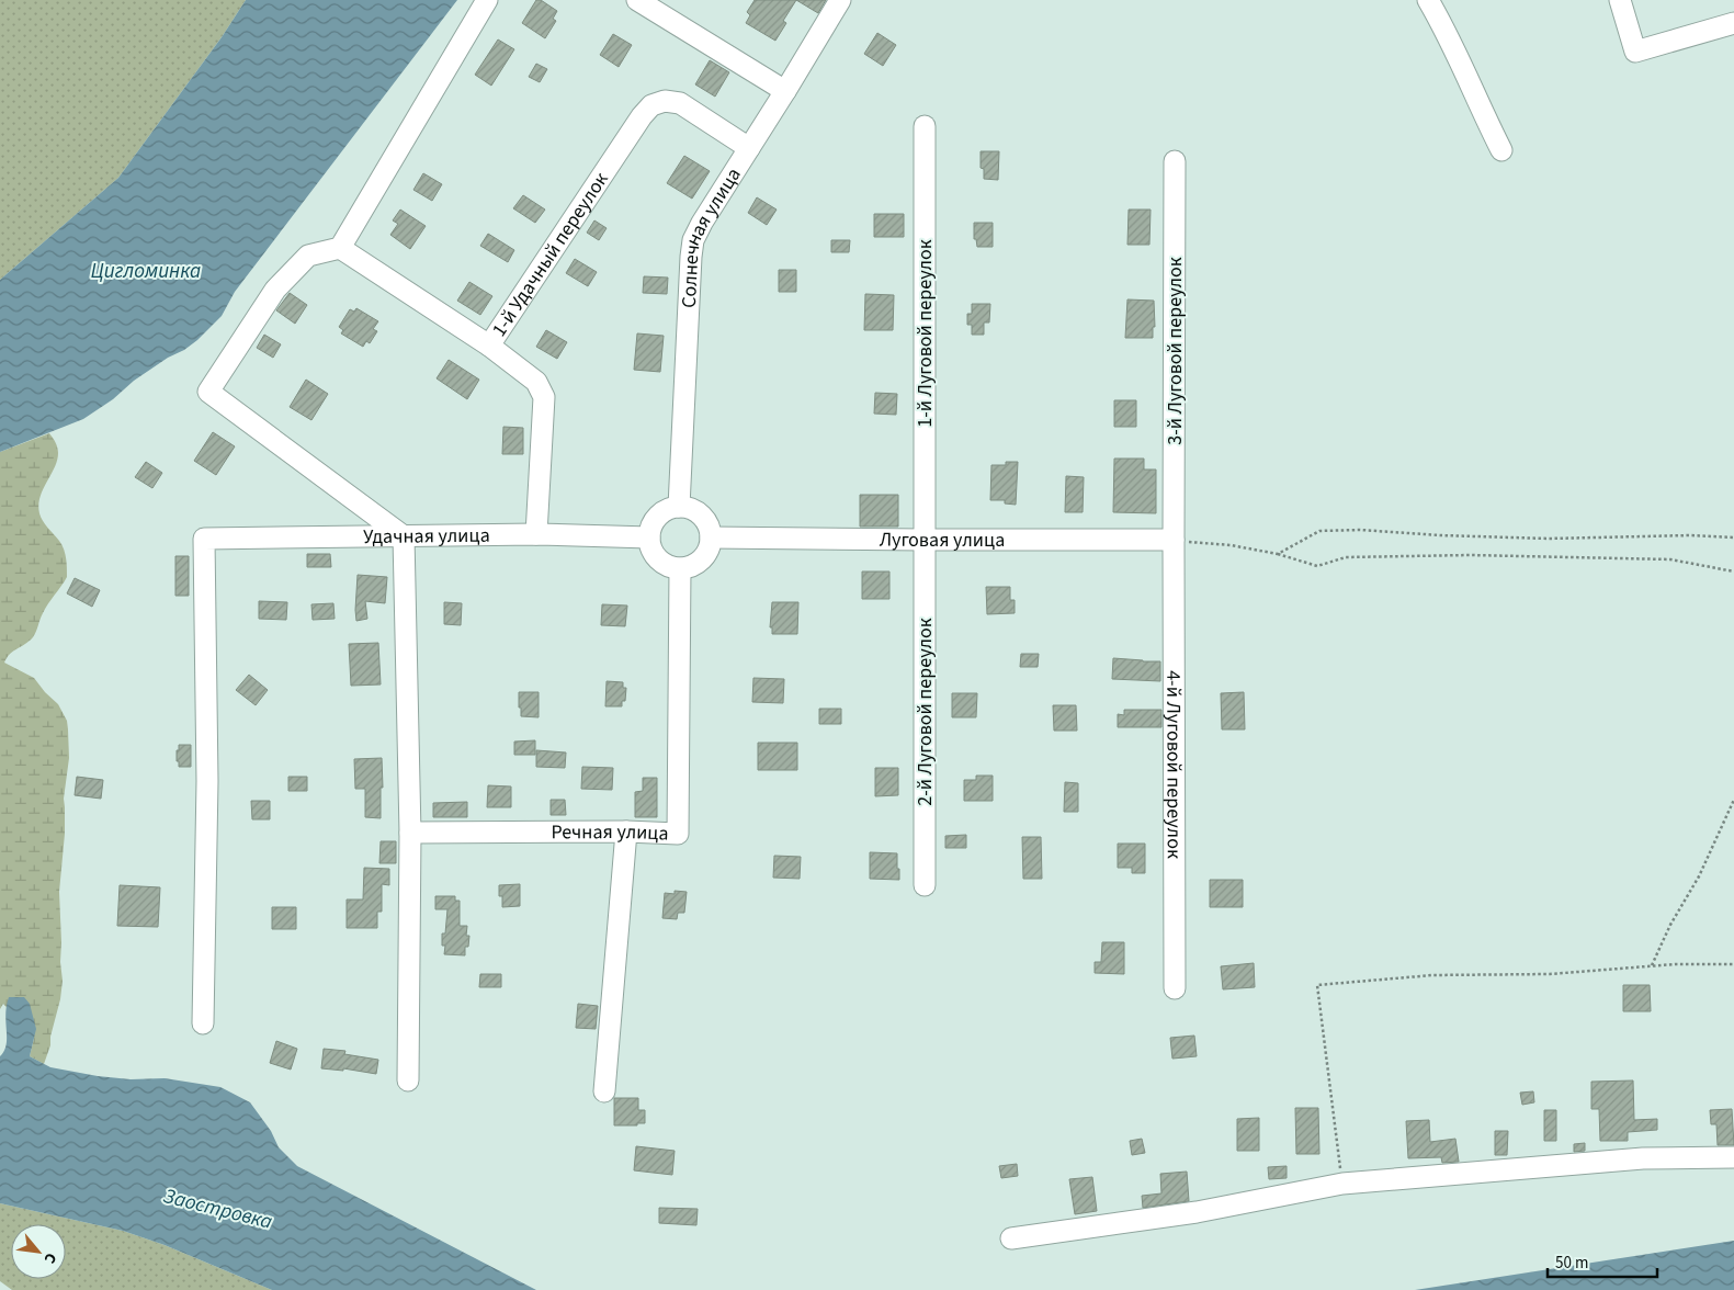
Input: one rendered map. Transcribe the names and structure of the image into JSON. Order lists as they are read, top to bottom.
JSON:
{
  "streets": {
    "street": [
      "Солнечная улица",
      "1-й Удачный переулок",
      "1-й Луговой переулок",
      "3-й Луговой переулок",
      "Удачная улица",
      "Луговая улица",
      "2-й Луговой переулок",
      "4-й Луговой переулок",
      "Речная улица"
    ]
  },
  "crossings": [
    ["Солнечная улица", "1-й Удачный переулок"],
    ["Солнечная улица", "Удачная улица"],
    ["Солнечная улица", "Луговая улица"],
    ["Солнечная улица", "Речная улица"],
    ["1-й Удачный переулок", "Удачная улица"],
    ["1-й Луговой переулок", "Луговая улица"],
    ["1-й Луговой переулок", "2-й Луговой переулок"],
    ["3-й Луговой переулок", "Луговая улица"],
    ["3-й Луговой переулок", "4-й Луговой переулок"],
    ["Удачная улица", "Луговая улица"],
    ["Удачная улица", "Речная улица"],
    ["Луговая улица", "2-й Луговой переулок"],
    ["Луговая улица", "4-й Луговой переулок"],
    ["Луговая улица", "Речная улица"]
  ],
  "water": ["Цигломинка", "Заостровка"],
  "scale_bar": "50 m",
  "north": "bottom right"
}
